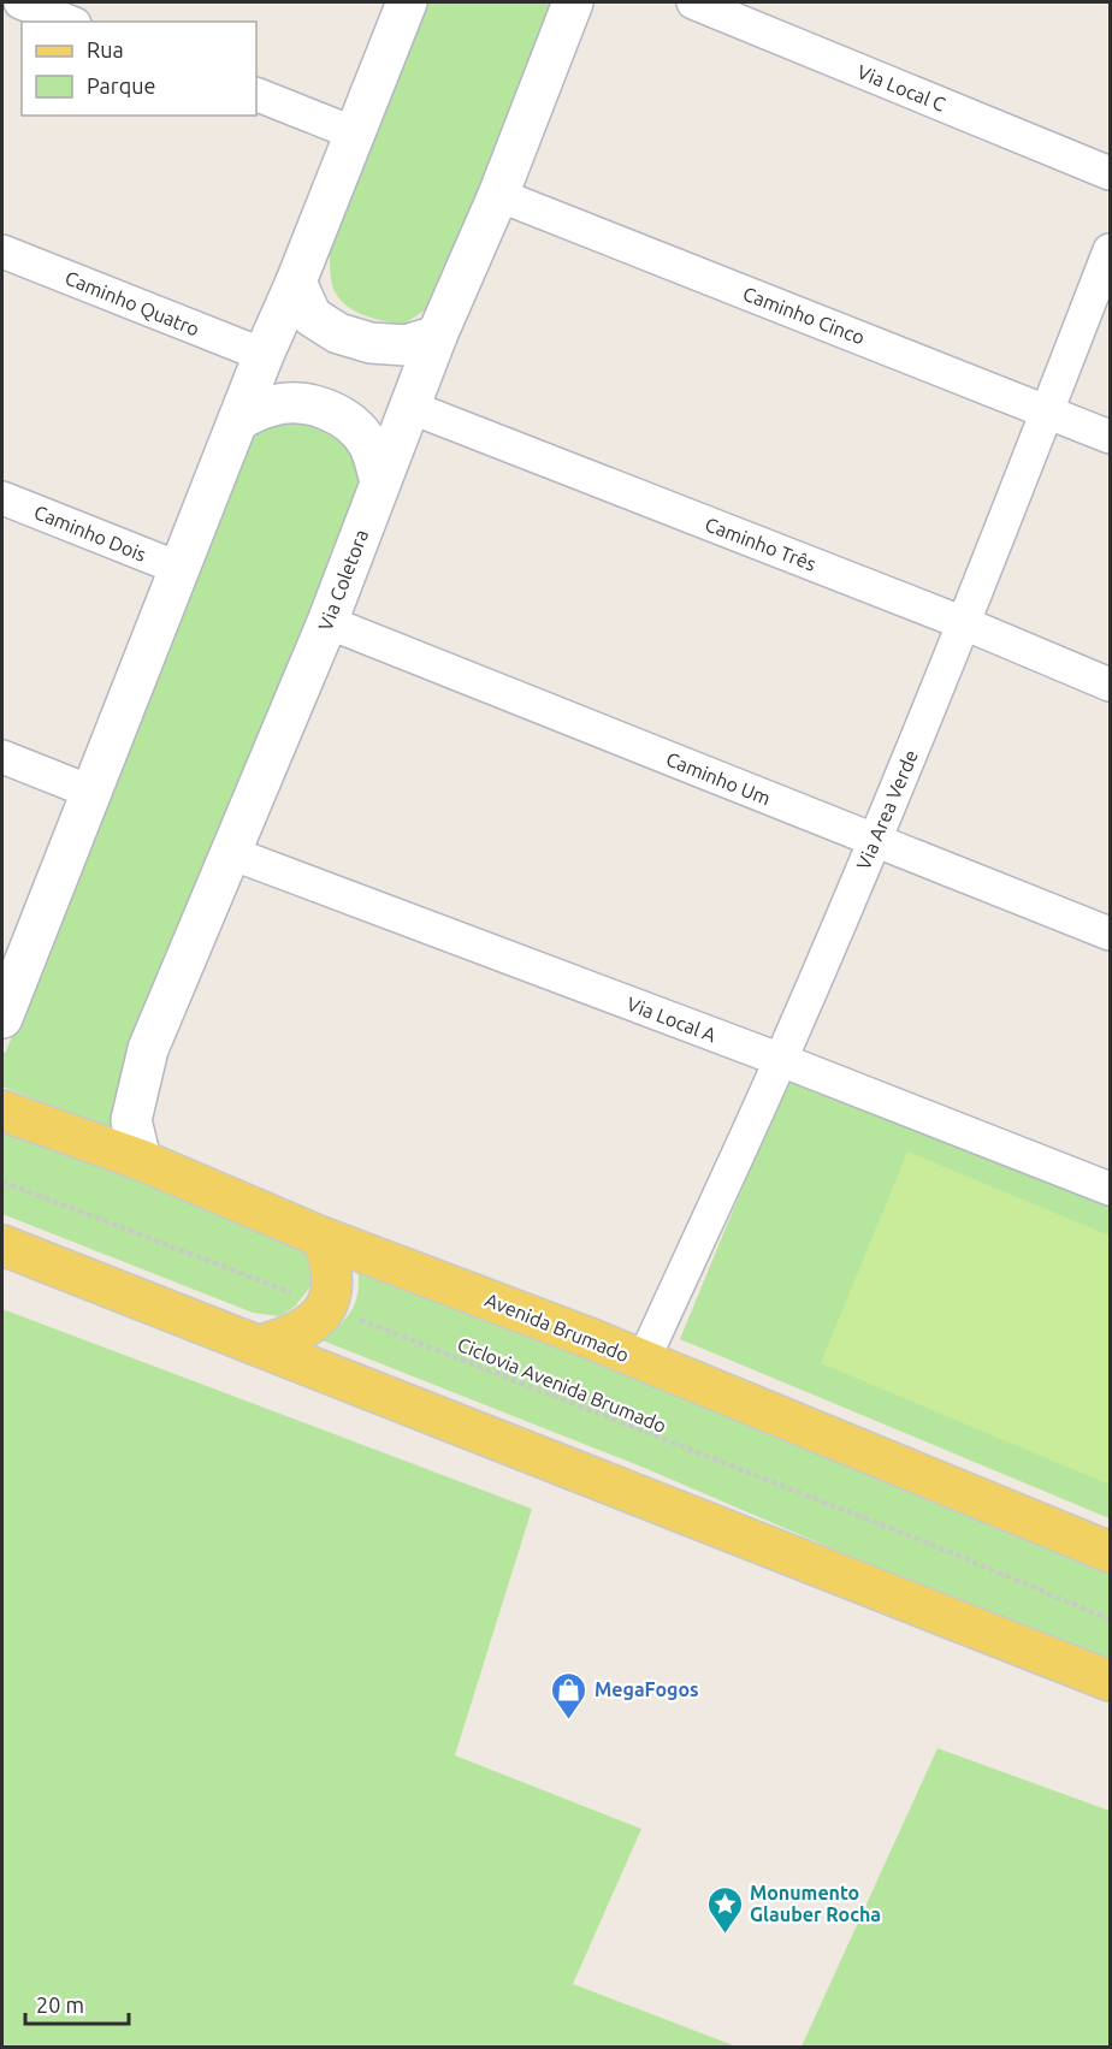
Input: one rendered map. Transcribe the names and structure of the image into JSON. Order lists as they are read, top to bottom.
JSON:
{
  "streets": {
    "main road": ["Avenida Brumado"],
    "street": [
      "Via Local C",
      "Caminho Quatro",
      "Caminho Cinco",
      "Caminho Dois",
      "Caminho Três",
      "Via Coletora",
      "Caminho Um",
      "Via Area Verde",
      "Via Local A"
    ],
    "path": ["Ciclovia Avenida Brumado"]
  },
  "crossings": [
    ["Caminho Cinco", "Via Coletora"],
    ["Caminho Cinco", "Via Area Verde"],
    ["Caminho Três", "Via Coletora"],
    ["Caminho Três", "Via Area Verde"],
    ["Via Coletora", "Caminho Um"],
    ["Via Coletora", "Via Local A"],
    ["Via Coletora", "Avenida Brumado"],
    ["Caminho Um", "Via Area Verde"],
    ["Via Area Verde", "Via Local A"],
    ["Via Area Verde", "Avenida Brumado"]
  ],
  "places": {
    "shop": ["MegaFogos"],
    "place": ["Monumento Glauber Rocha"]
  },
  "legend": ["Rua", "Parque"],
  "scale_bar": "20 m"
}
